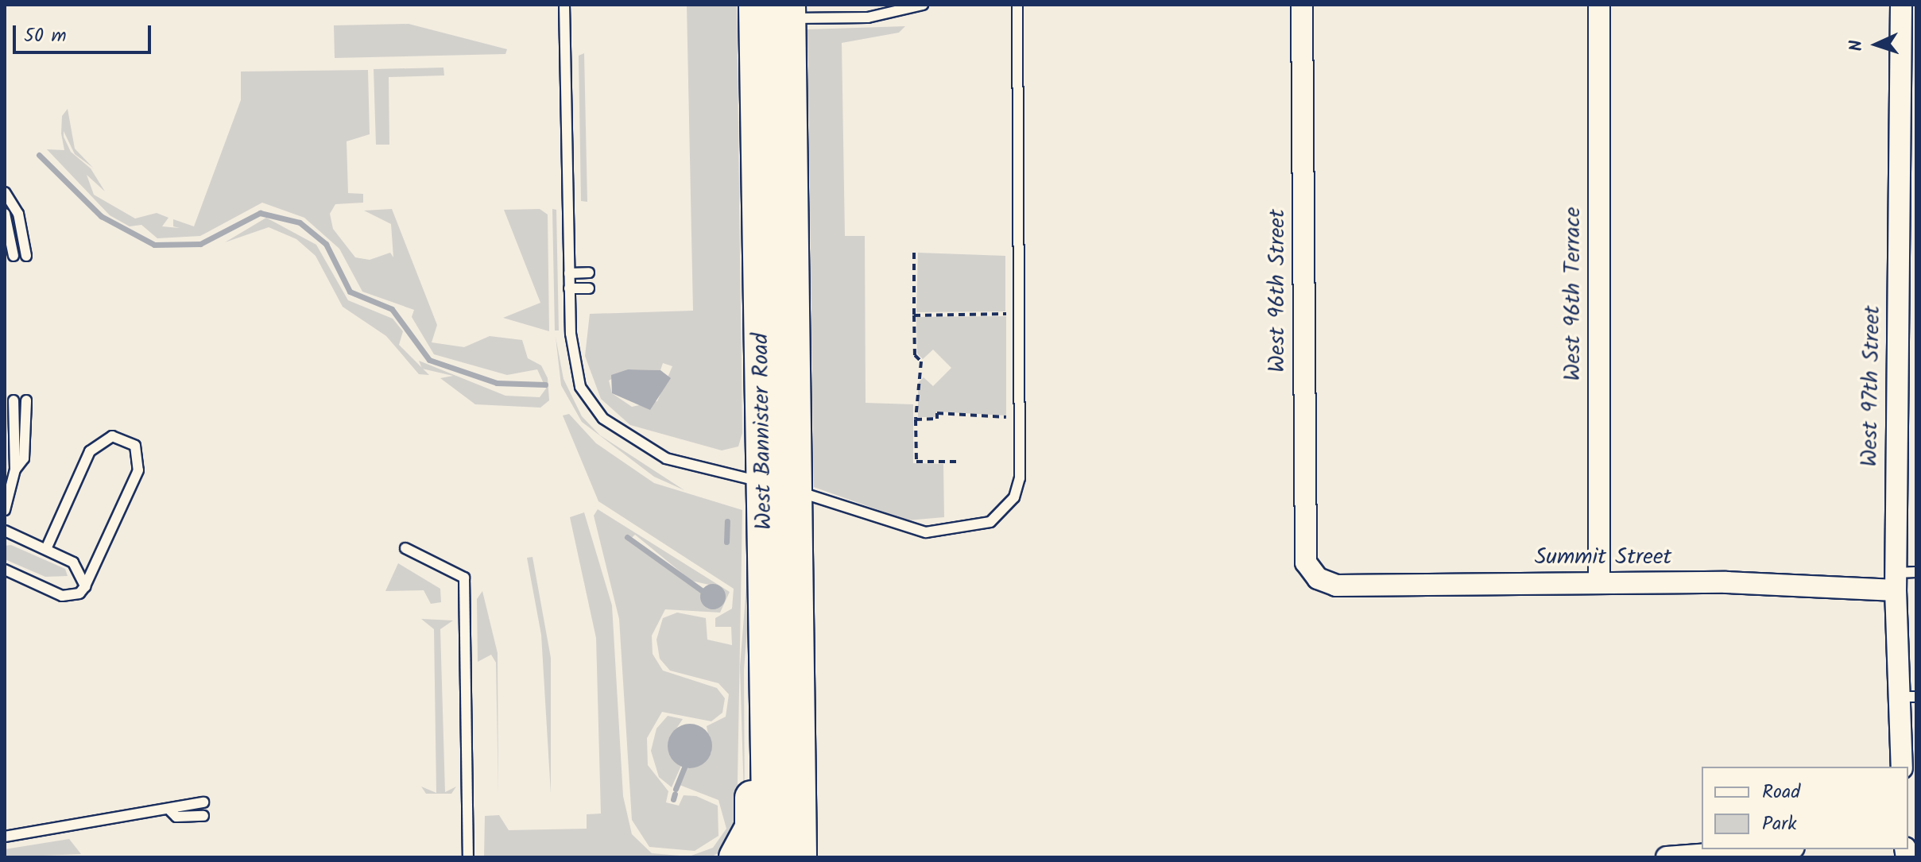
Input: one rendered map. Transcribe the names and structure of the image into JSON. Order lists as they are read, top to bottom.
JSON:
{
  "streets": {
    "main road": ["West Bannister Road"],
    "street": [
      "West 96th Street",
      "West 96th Terrace",
      "West 97th Street",
      "Summit Street"
    ]
  },
  "crossings": [
    ["West 96th Street", "Summit Street"],
    ["West 96th Terrace", "Summit Street"],
    ["West 97th Street", "Summit Street"]
  ],
  "legend": ["Road", "Park"],
  "scale_bar": "50 m",
  "north": "left"
}
